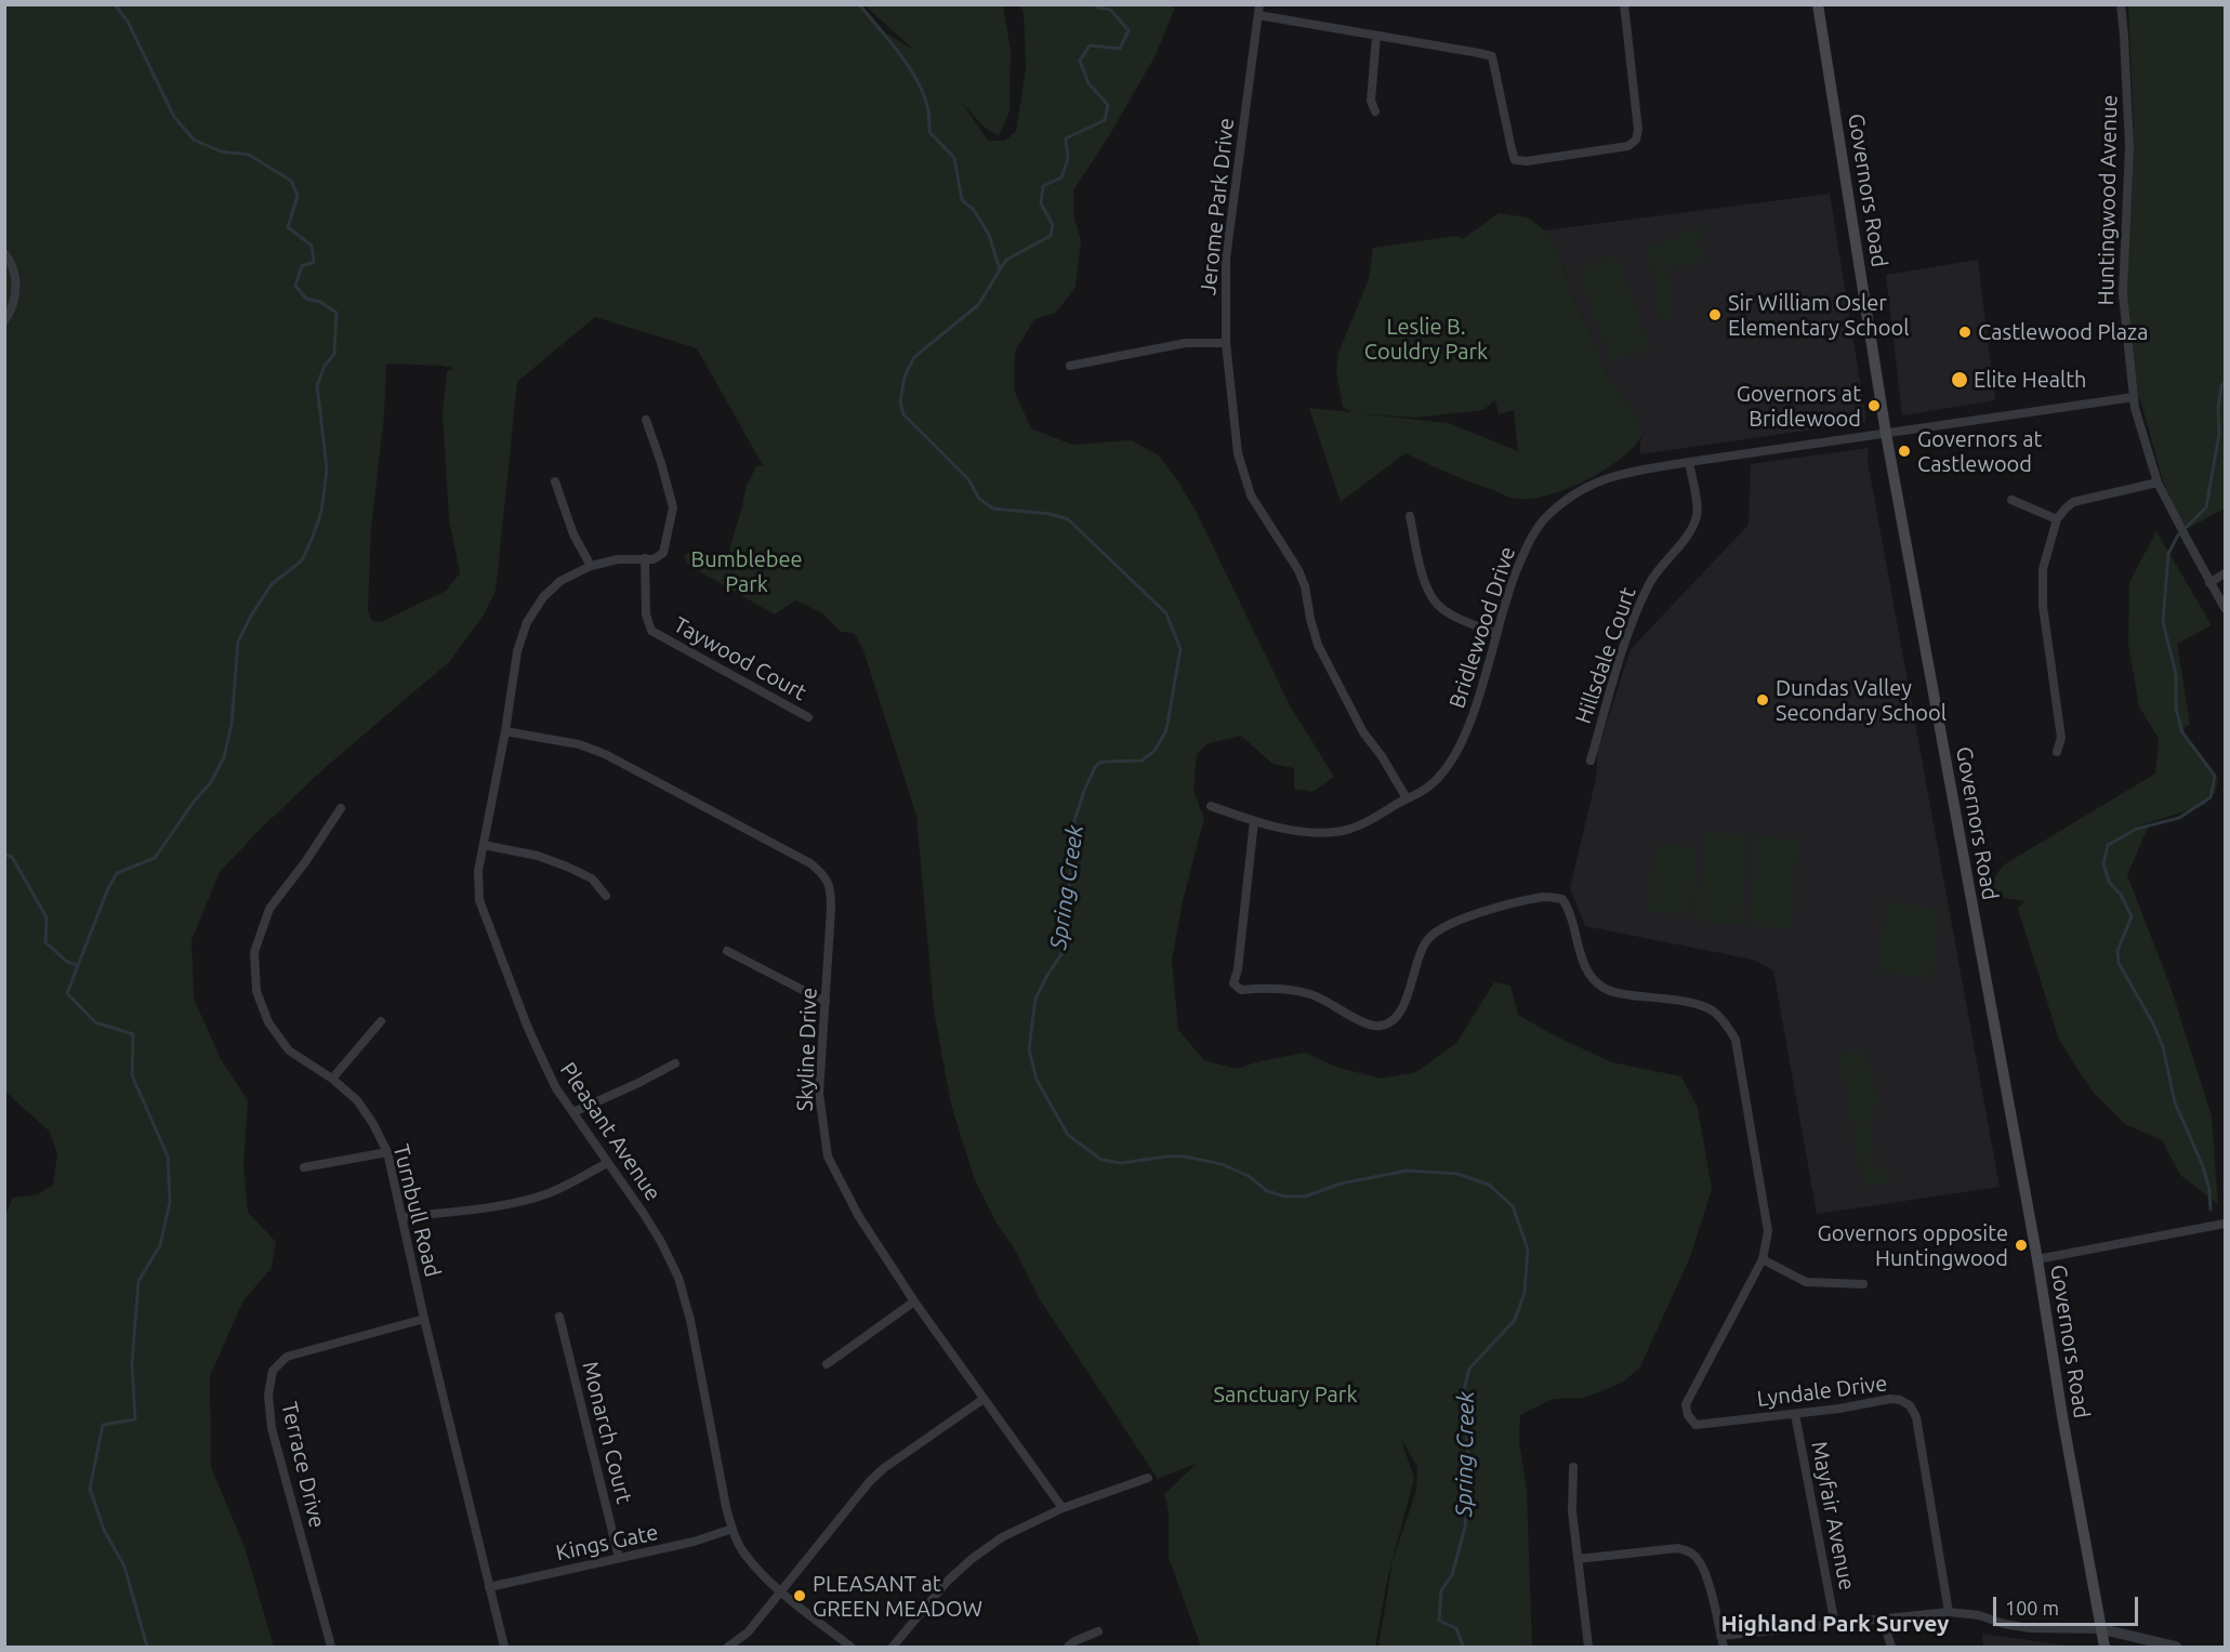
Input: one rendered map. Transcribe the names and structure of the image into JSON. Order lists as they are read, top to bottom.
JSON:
{
  "streets": {
    "main road": ["Governors Road"],
    "street": [
      "Huntingwood Avenue",
      "Jerome Park Drive",
      "Bridlewood Drive",
      "Hillsdale Court",
      "Taywood Court",
      "Skyline Drive",
      "Pleasant Avenue",
      "Turnbull Road",
      "Lyndale Drive",
      "Monarch Court",
      "Terrace Drive",
      "Mayfair Avenue",
      "Kings Gate"
    ]
  },
  "crossings": [
    ["Governors Road", "Bridlewood Drive"],
    ["Huntingwood Avenue", "Bridlewood Drive"],
    ["Jerome Park Drive", "Bridlewood Drive"],
    ["Bridlewood Drive", "Hillsdale Court"],
    ["Taywood Court", "Pleasant Avenue"],
    ["Skyline Drive", "Pleasant Avenue"],
    ["Pleasant Avenue", "Kings Gate"],
    ["Turnbull Road", "Terrace Drive"],
    ["Turnbull Road", "Kings Gate"],
    ["Lyndale Drive", "Mayfair Avenue"],
    ["Monarch Court", "Kings Gate"]
  ],
  "districts": ["Highland Park Survey"],
  "water": ["Spring Creek"],
  "parks": ["Leslie B. Couldry Park", "Bumblebee Park", "Sanctuary Park"],
  "places": [
    "Sir William Osler Elementary School",
    "Castlewood Plaza",
    "Elite Health",
    "Governors at Bridlewood",
    "Governors at Castlewood",
    "Dundas Valley Secondary School",
    "Governors opposite Huntingwood",
    "PLEASANT at GREEN MEADOW"
  ],
  "scale_bar": "100 m"
}
